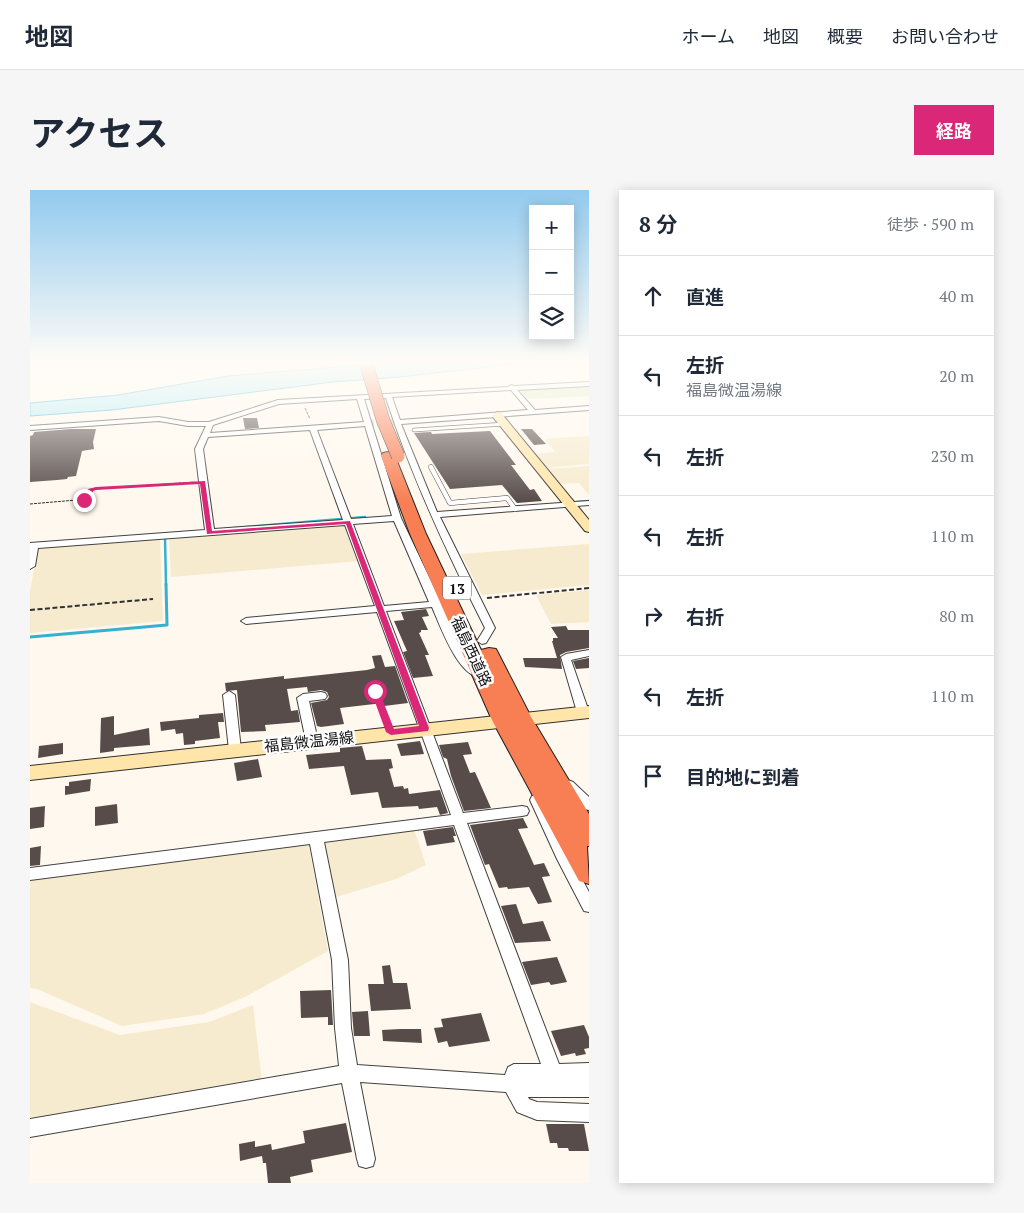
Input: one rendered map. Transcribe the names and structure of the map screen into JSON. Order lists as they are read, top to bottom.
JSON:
{
  "streets": {
    "highway": ["13", "福島西道路"],
    "main road": ["福島微温湯線"]
  },
  "crossings": [
    ["福島西道路", "福島微温湯線"]
  ],
  "page": {
    "header": "地図",
    "nav": [
      "ホーム",
      "地図",
      "概要",
      "お問い合わせ"
    ],
    "title": "アクセス",
    "buttons": "経路",
    "heading": ["8 分", "徒歩 · 590 m"],
    "map_buttons": ["+", "−"],
    "list": [
      ["直進", "40 m"],
      ["左折", "福島微温湯線", "20 m"],
      ["左折", "230 m"],
      ["左折", "110 m"],
      ["右折", "80 m"],
      ["左折", "110 m"],
      "目的地に到着"
    ]
  }
}
